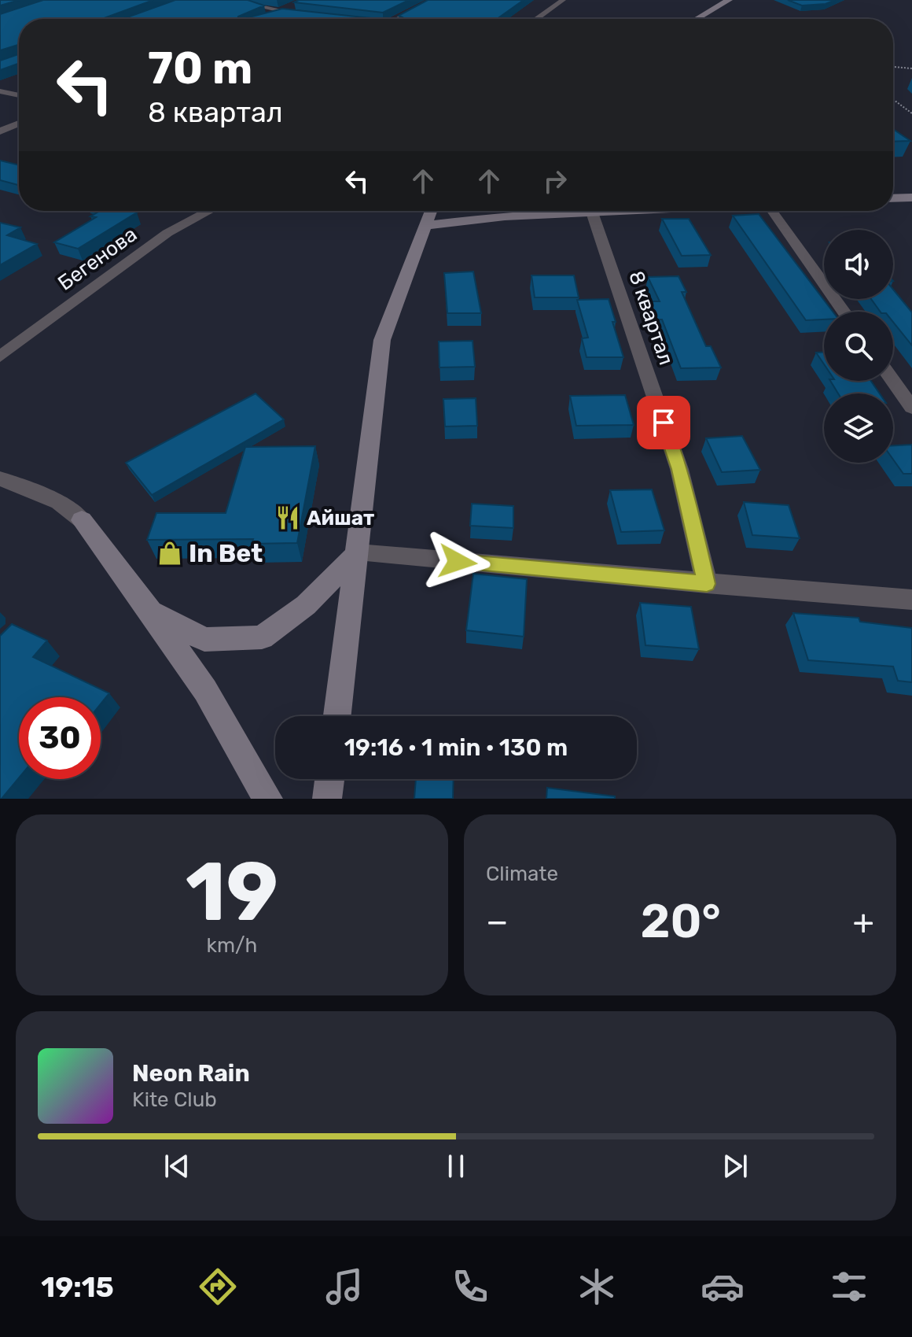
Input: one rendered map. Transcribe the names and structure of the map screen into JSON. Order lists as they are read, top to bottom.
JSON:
{
  "streets": {
    "street": ["Бегенова", "8 квартал"]
  },
  "places": {
    "restaurant": ["Айшат"],
    "shop": ["In Bet"]
  },
  "page": {
    "turn": ["70 m", "8 квартал"],
    "limit": "30",
    "trip": "19:16 · 1 min · 130 m",
    "tile": [
      ["19", "km/h"],
      "Climate"
    ],
    "heat": ["−", "20°", "+"],
    "song": ["Neon Rain", "Kite Club"],
    "tabs": "19:15"
  }
}
